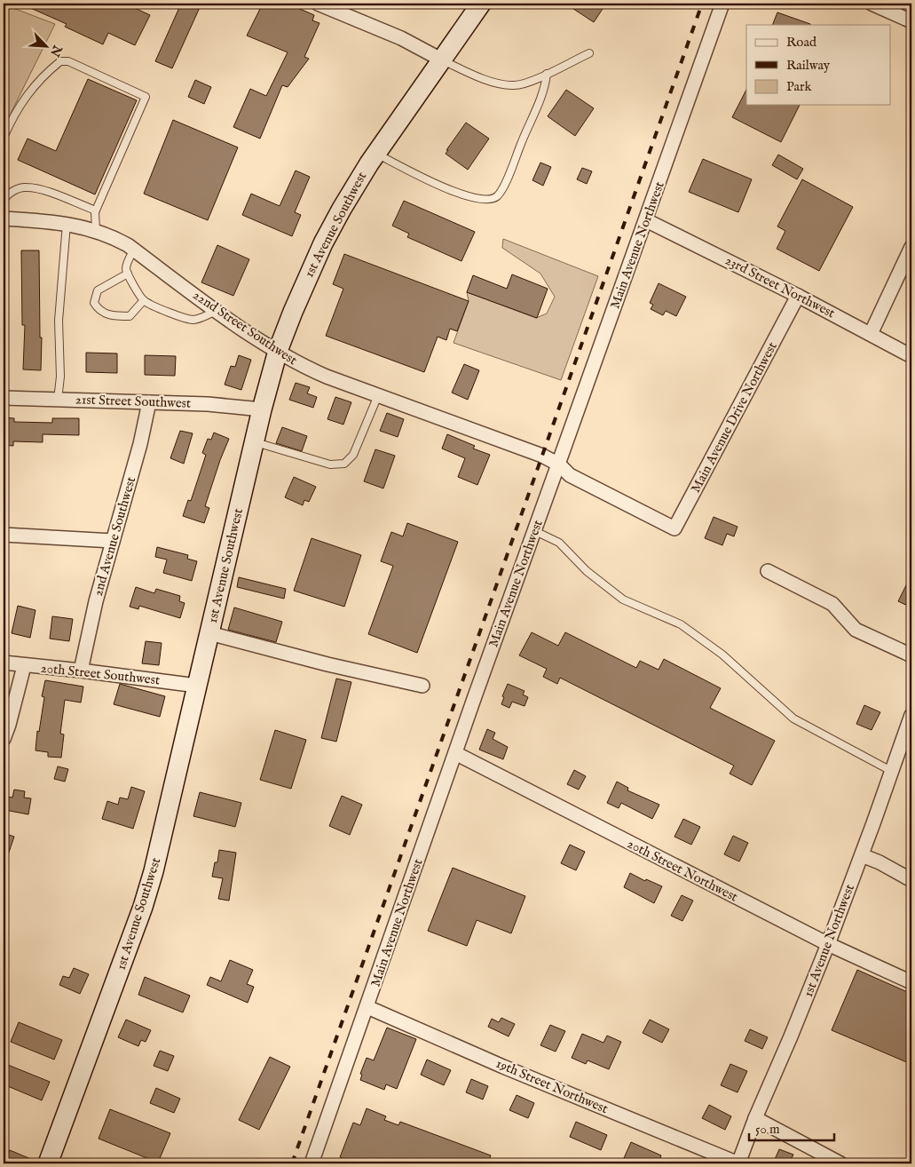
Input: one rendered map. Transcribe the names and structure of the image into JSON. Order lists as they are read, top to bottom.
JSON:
{
  "streets": {
    "main road": ["1st Avenue Southwest"],
    "street": [
      "Main Avenue Northwest",
      "23rd Street Northwest",
      "22nd Street Southwest",
      "21st Street Southwest",
      "Main Avenue Drive Northwest",
      "2nd Avenue Southwest",
      "20th Street Southwest",
      "20th Street Northwest",
      "1st Avenue Northwest",
      "19th Street Northwest"
    ]
  },
  "crossings": [
    ["1st Avenue Southwest", "22nd Street Southwest"],
    ["1st Avenue Southwest", "21st Street Southwest"],
    ["1st Avenue Southwest", "20th Street Southwest"],
    ["Main Avenue Northwest", "23rd Street Northwest"],
    ["Main Avenue Northwest", "22nd Street Southwest"],
    ["Main Avenue Northwest", "20th Street Northwest"],
    ["Main Avenue Northwest", "19th Street Northwest"],
    ["23rd Street Northwest", "Main Avenue Drive Northwest"],
    ["22nd Street Southwest", "Main Avenue Drive Northwest"],
    ["21st Street Southwest", "2nd Avenue Southwest"],
    ["2nd Avenue Southwest", "20th Street Southwest"],
    ["20th Street Northwest", "1st Avenue Northwest"],
    ["1st Avenue Northwest", "19th Street Northwest"]
  ],
  "legend": ["Road", "Railway", "Park"],
  "scale_bar": "50 m",
  "north": "bottom right"
}
